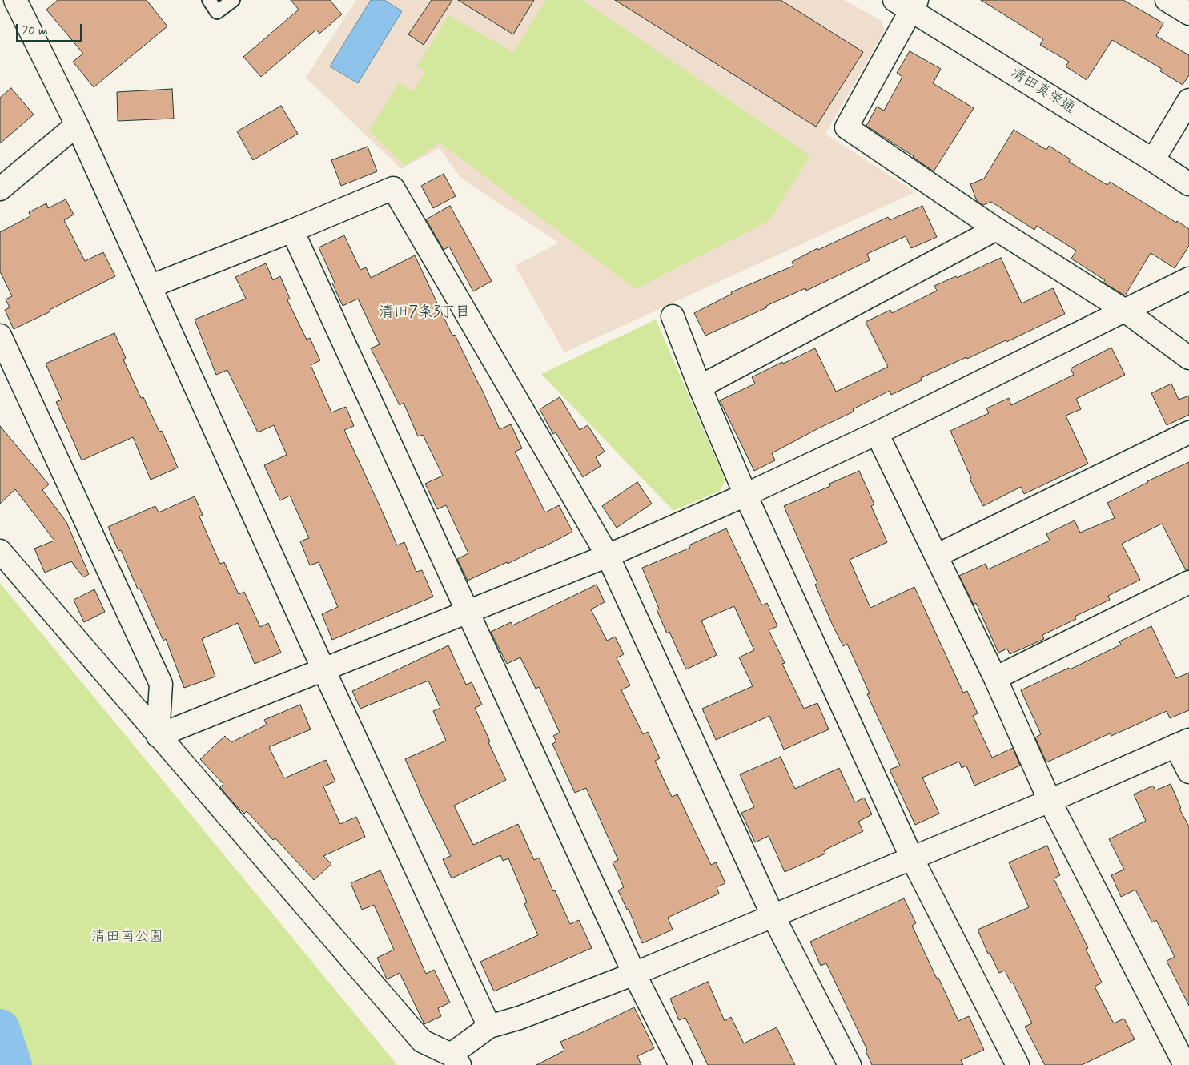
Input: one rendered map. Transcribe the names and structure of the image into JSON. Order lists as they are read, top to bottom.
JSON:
{
  "streets": {
    "street": ["清田真栄通"]
  },
  "districts": ["清田7条3丁目"],
  "parks": ["清田南公園"],
  "scale_bar": "20 m"
}
